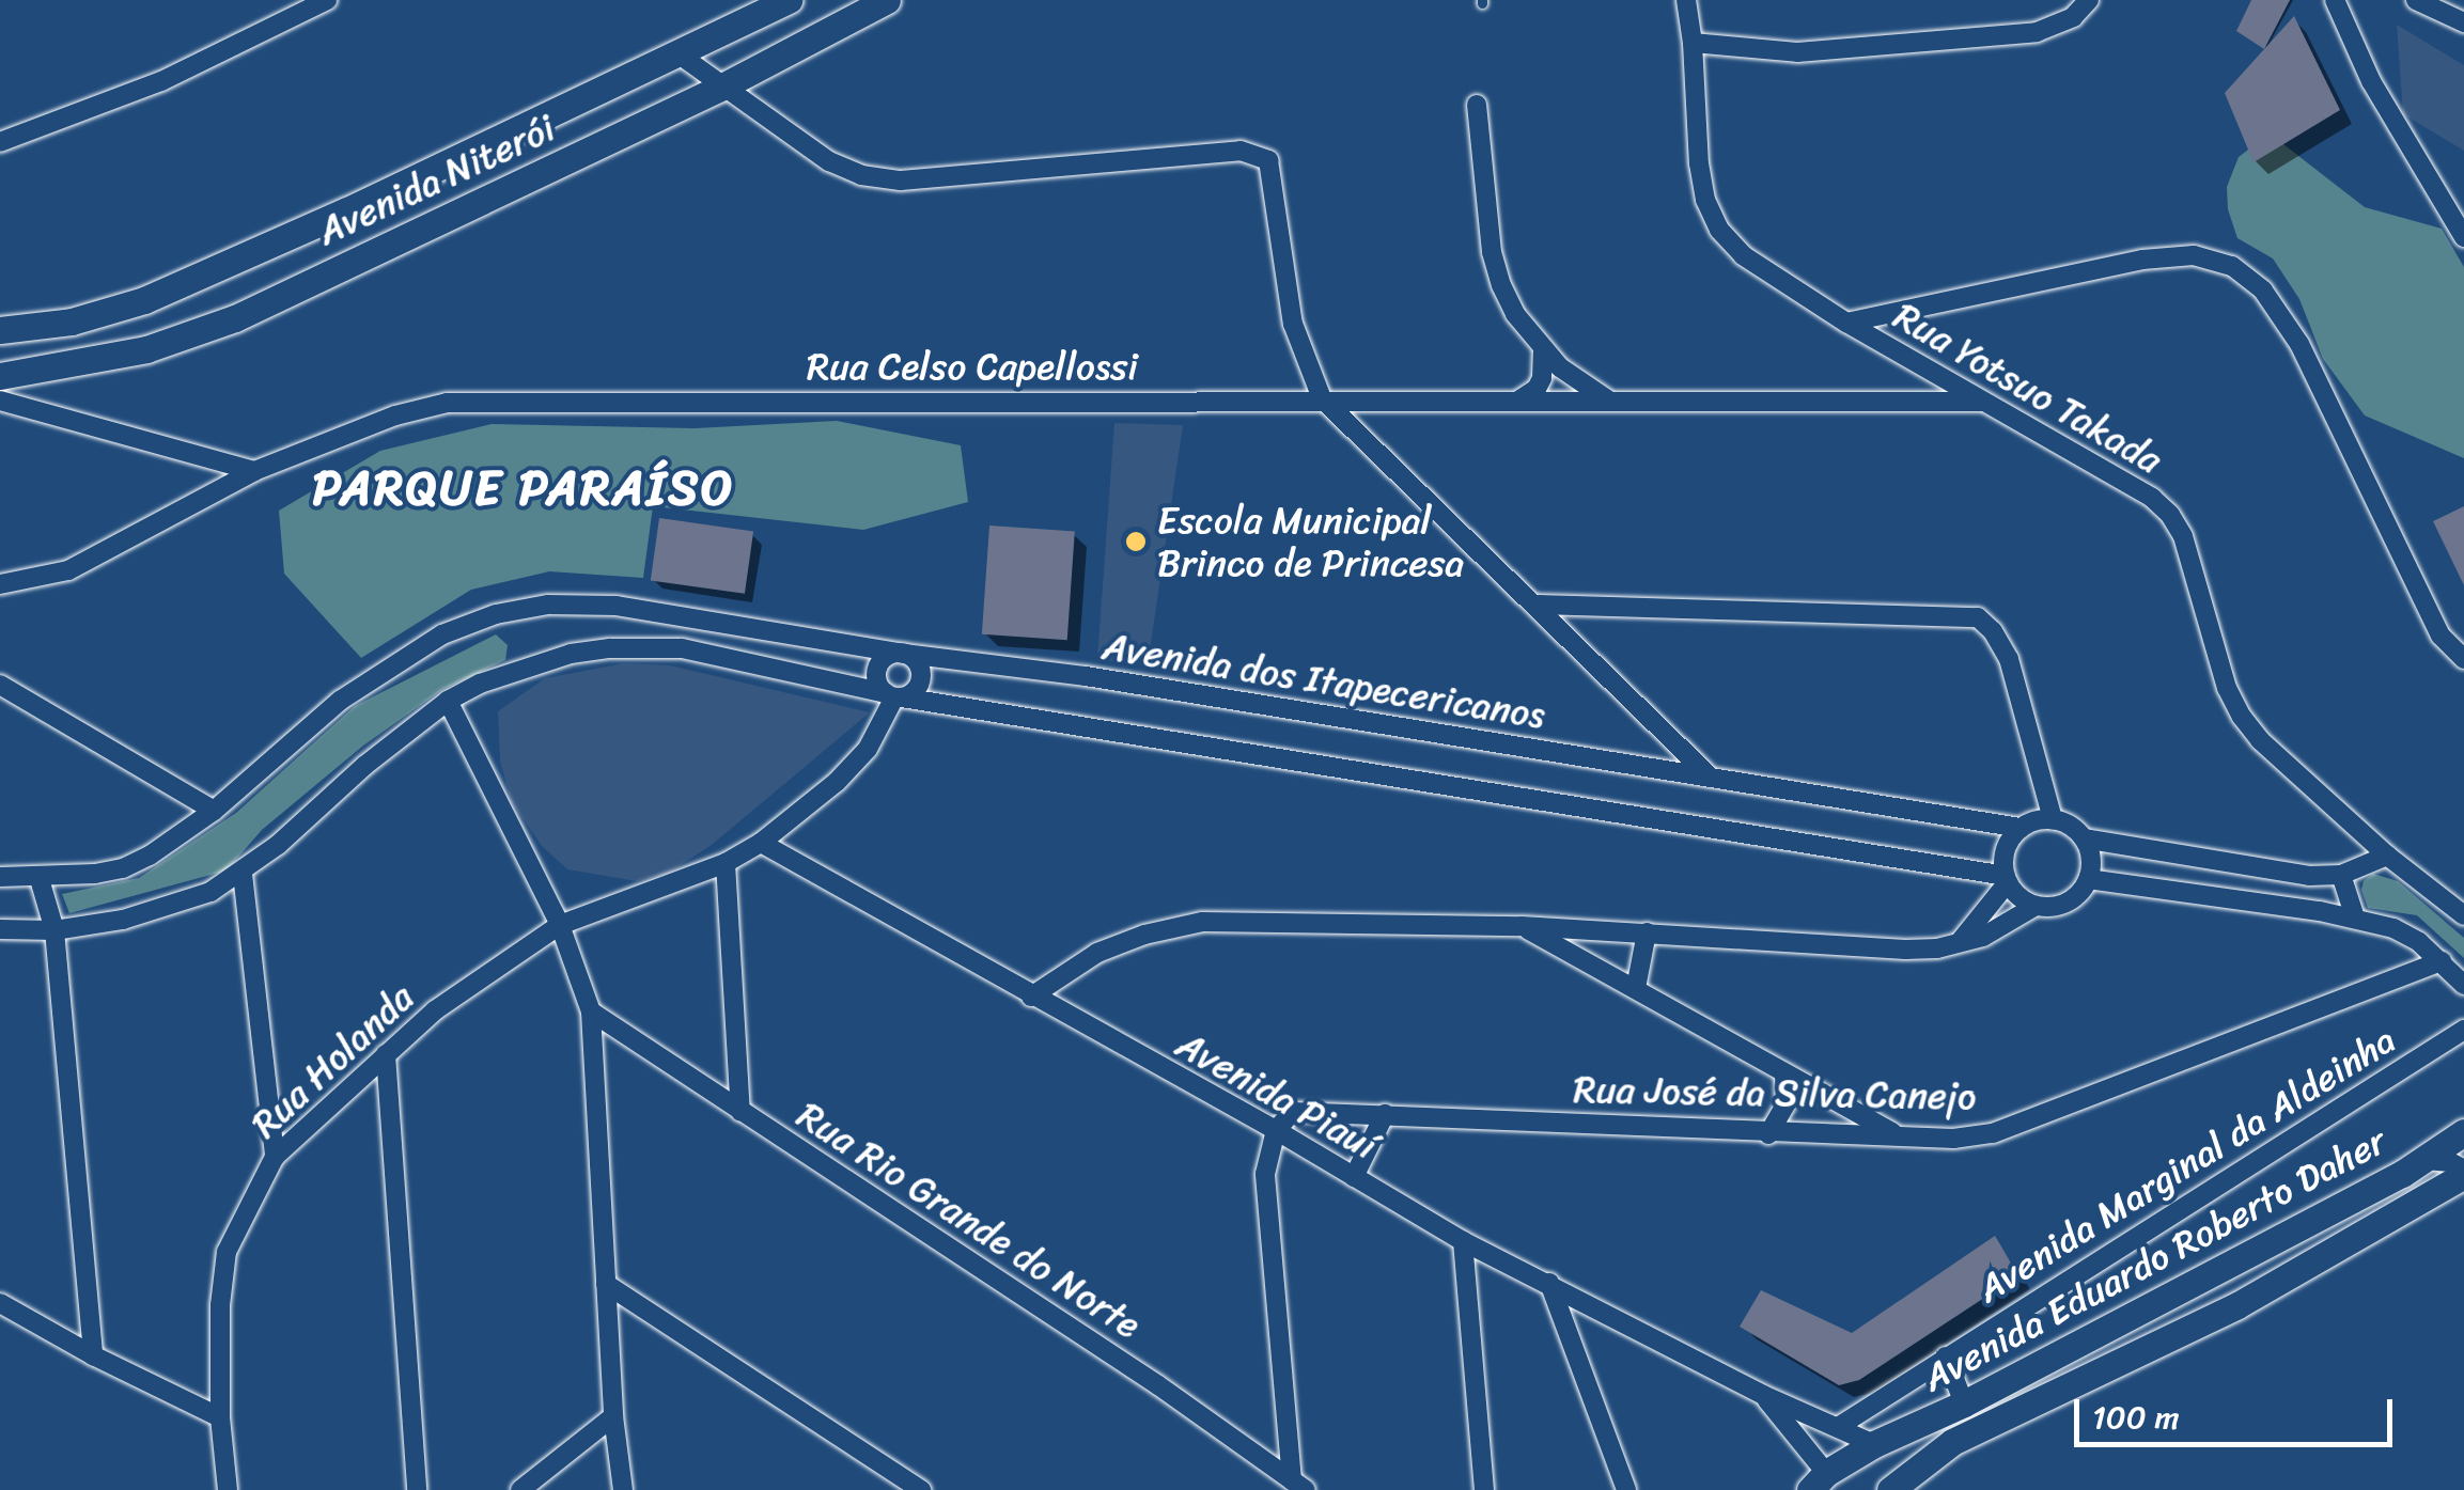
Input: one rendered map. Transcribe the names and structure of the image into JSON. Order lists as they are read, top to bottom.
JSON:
{
  "streets": {
    "main road": ["Avenida Niterói", "Avenida Eduardo Roberto Daher"],
    "street": [
      "Rua Celso Capellossi",
      "Rua Yotsuo Takada",
      "Avenida dos Itapecericanos",
      "Rua Holanda",
      "Rua José da Silva Canejo",
      "Avenida Piauí",
      "Avenida Marginal da Aldeinha",
      "Rua Rio Grande do Norte"
    ]
  },
  "crossings": [
    ["Rua Celso Capellossi", "Rua Yotsuo Takada"],
    ["Avenida dos Itapecericanos", "Rua Holanda"],
    ["Rua Holanda", "Avenida Piauí"],
    ["Rua José da Silva Canejo", "Avenida Piauí"],
    ["Avenida Piauí", "Avenida Marginal da Aldeinha"],
    ["Avenida Piauí", "Avenida Eduardo Roberto Daher"]
  ],
  "districts": ["PARQUE PARAÍSO"],
  "places": ["Escola Municipal Brinco de Princesa"],
  "scale_bar": "100 m"
}
